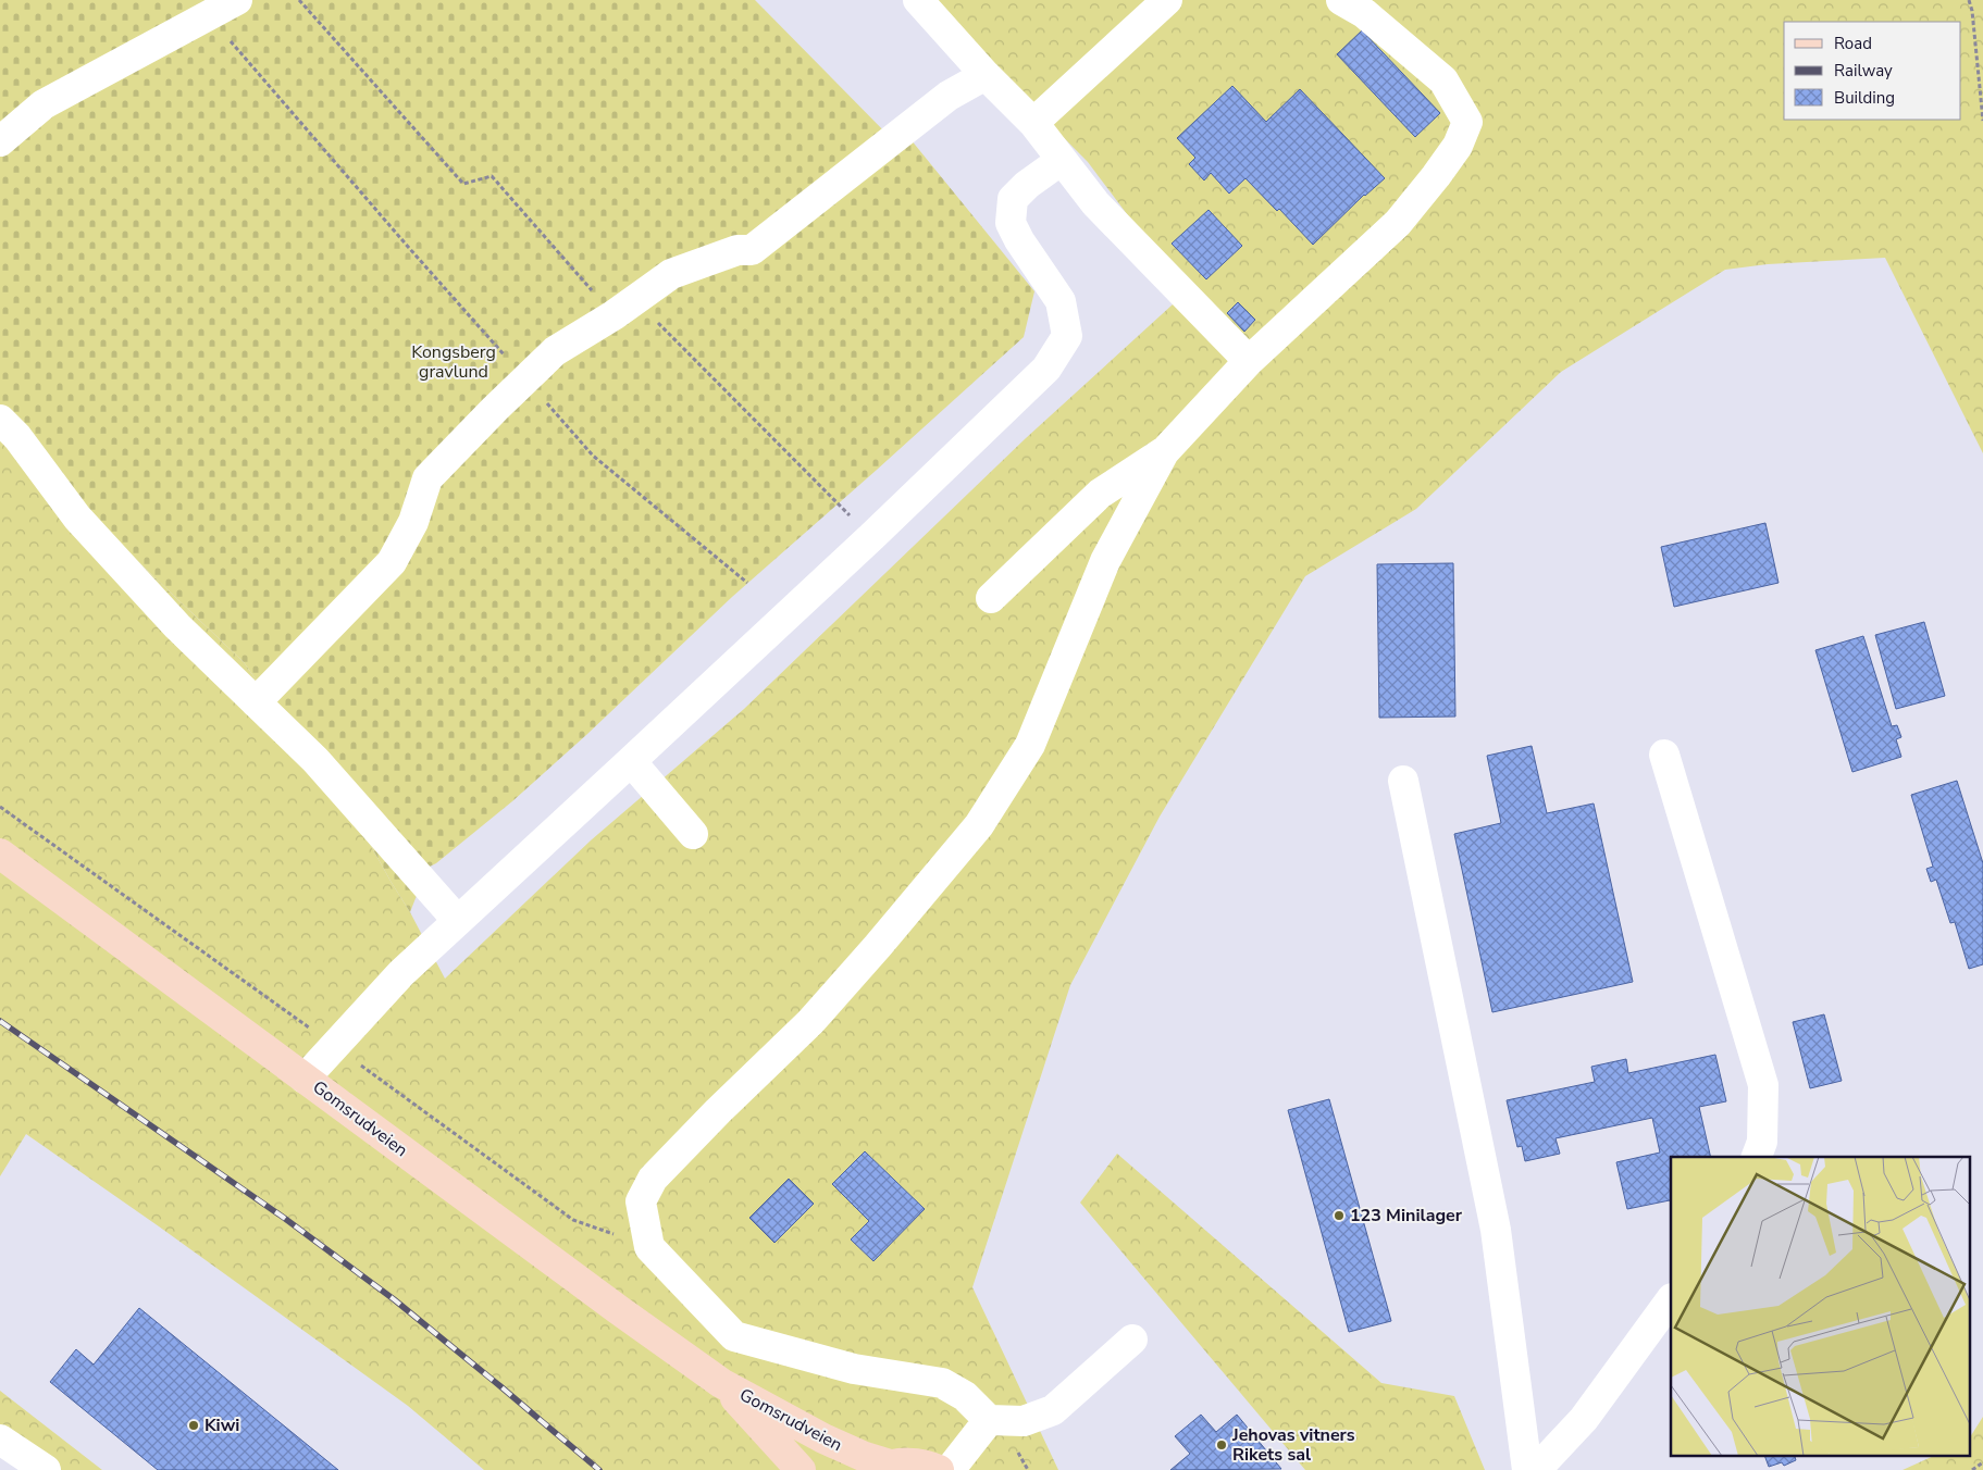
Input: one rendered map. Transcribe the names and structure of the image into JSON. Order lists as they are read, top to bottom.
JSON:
{
  "streets": {
    "main road": ["Gomsrudveien"]
  },
  "parks": ["Kongsberg gravlund"],
  "places": ["123 Minilager", "Kiwi", "Jehovas vitners Rikets sal"],
  "legend": ["Road", "Railway", "Building"]
}
